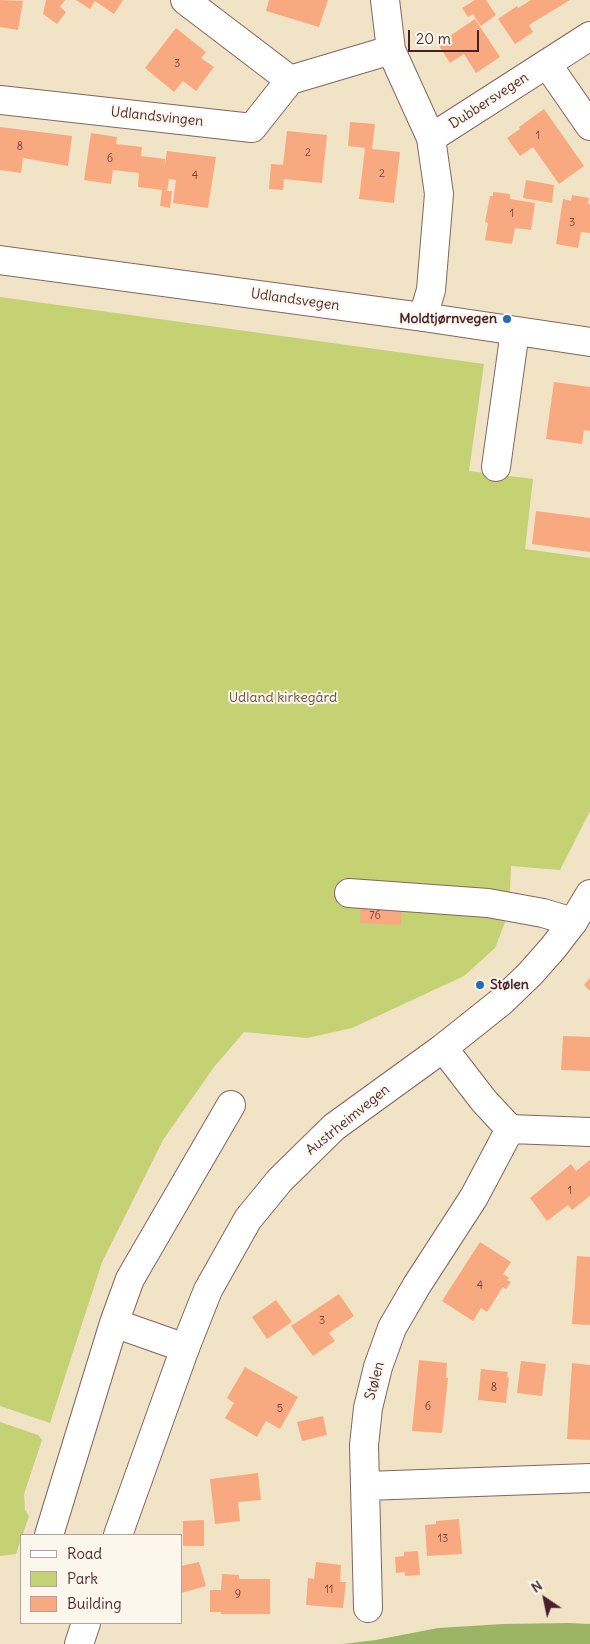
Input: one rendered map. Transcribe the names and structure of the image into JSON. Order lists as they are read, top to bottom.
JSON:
{
  "streets": {
    "street": [
      "Dubbersvegen",
      "Udlandsvingen",
      "Udlandsvegen",
      "Austrheimvegen",
      "Stølen"
    ]
  },
  "parks": ["Udland kirkegård"],
  "places": ["Moldtjørnvegen", "Stølen"],
  "house_numbers": [
    "3",
    "1",
    "8",
    "2",
    "6",
    "2",
    "4",
    "1",
    "3",
    "76",
    "1",
    "4",
    "3",
    "8",
    "6",
    "5",
    "13",
    "11",
    "9"
  ],
  "legend": ["Road", "Park", "Building"],
  "scale_bar": "20 m",
  "north": "top left"
}
